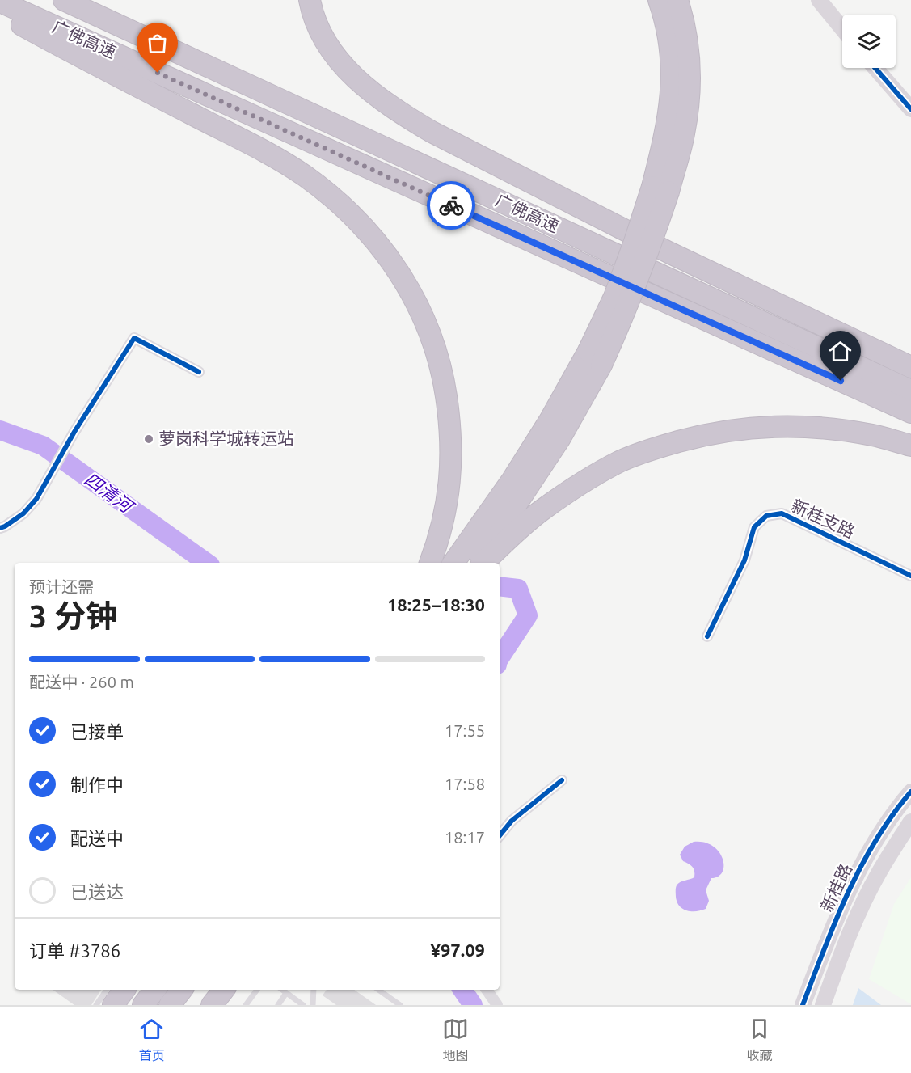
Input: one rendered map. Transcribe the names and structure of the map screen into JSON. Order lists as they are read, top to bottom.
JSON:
{
  "streets": {
    "highway": ["广佛高速"],
    "street": ["新桂支路", "新桂路"]
  },
  "water": ["四清河"],
  "places": ["萝岗科学城转运站"],
  "page": {
    "heading": ["3 分钟", "预计还需", "18:25–18:30"],
    "panel": ["订单 #3786", "¥97.09"],
    "bar": "配送中 · 260 m",
    "list": [
      ["已接单", "17:55"],
      ["制作中", "17:58"],
      ["配送中", "18:17"],
      "已送达"
    ],
    "tabs": ["首页", "地图", "收藏"]
  }
}
